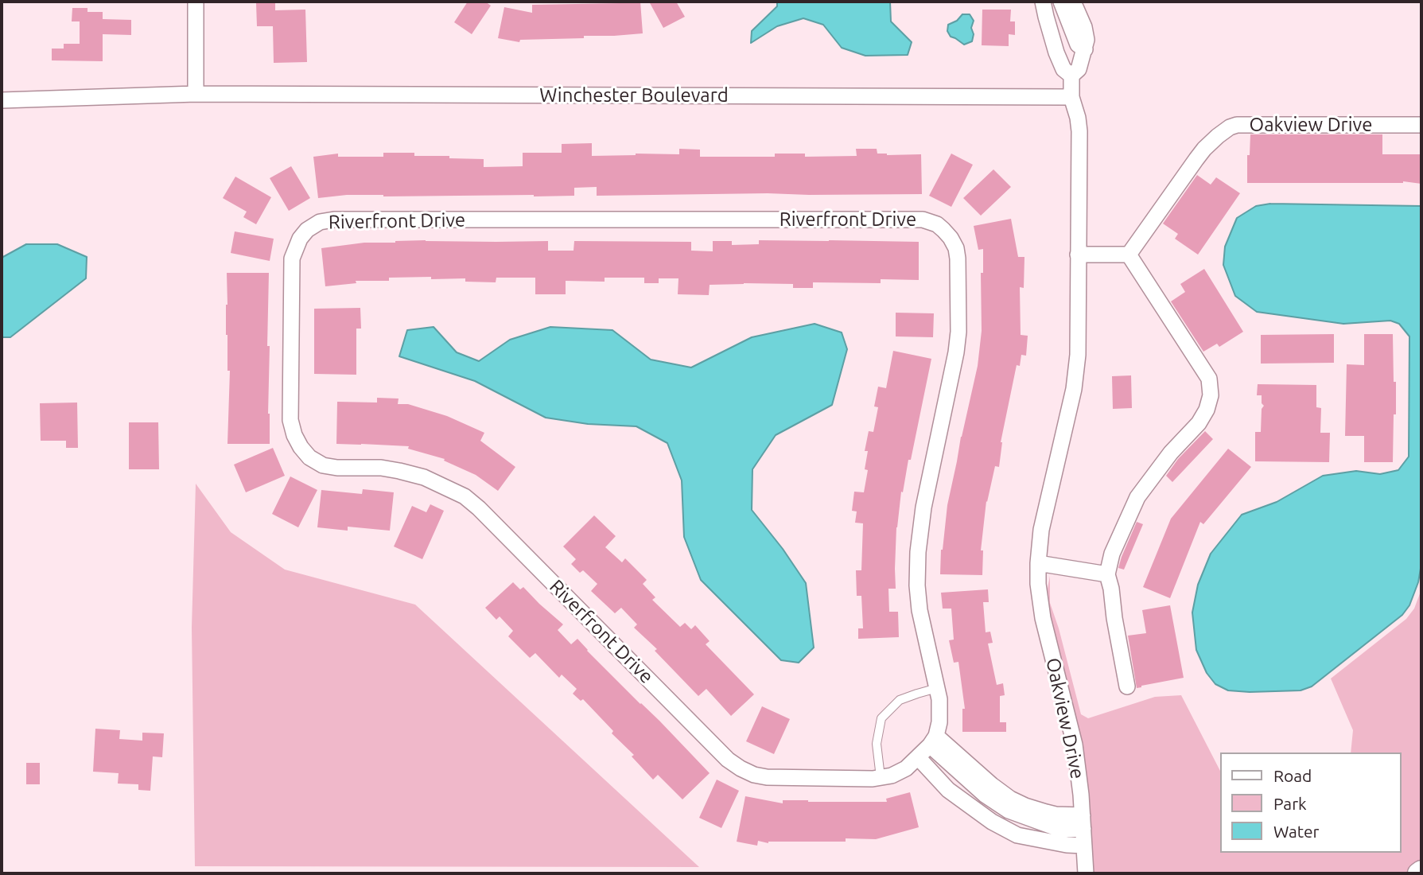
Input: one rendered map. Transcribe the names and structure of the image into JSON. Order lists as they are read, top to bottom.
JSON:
{
  "streets": {
    "street": ["Winchester Boulevard", "Oakview Drive", "Riverfront Drive"]
  },
  "crossings": [
    ["Winchester Boulevard", "Oakview Drive"]
  ],
  "legend": ["Road", "Park", "Water"]
}
